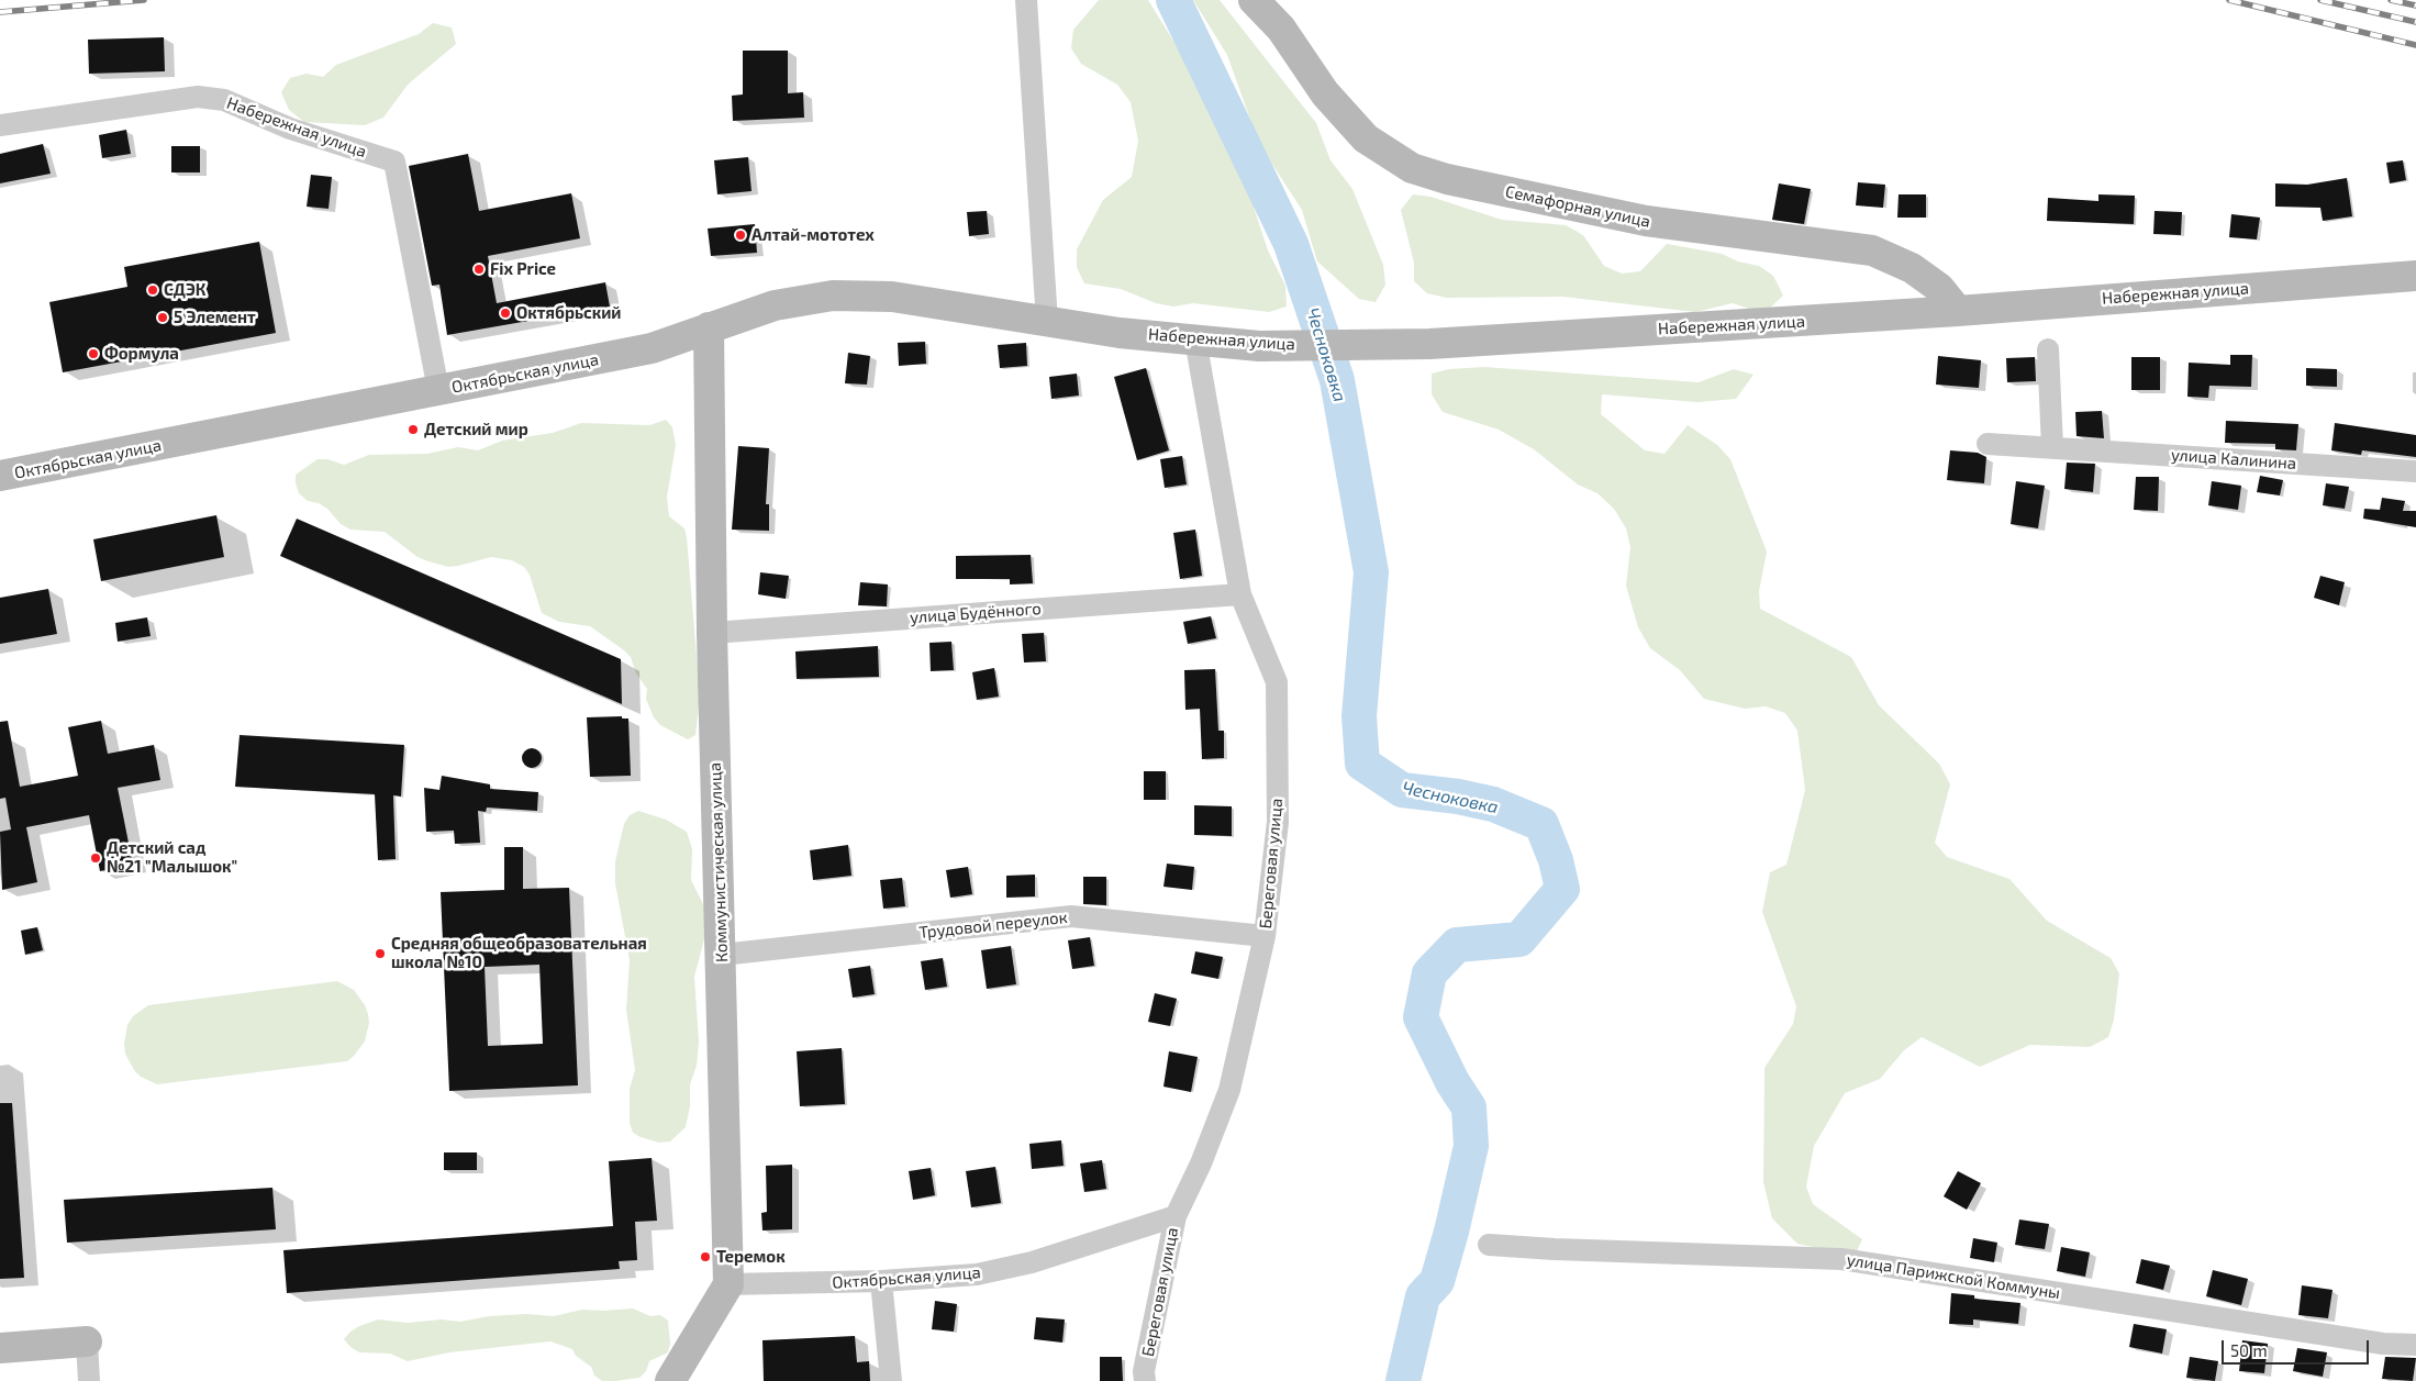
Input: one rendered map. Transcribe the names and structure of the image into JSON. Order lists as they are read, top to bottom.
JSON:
{
  "streets": {
    "street": [
      "Набережная улица",
      "Семафорная улица",
      "Октябрьская улица",
      "улица Калинина",
      "улица Будённого",
      "Коммунистическая улица",
      "Береговая улица",
      "Трудовой переулок",
      "улица Парижской Коммуны"
    ]
  },
  "crossings": [
    ["Набережная улица", "Семафорная улица"],
    ["Набережная улица", "Октябрьская улица"],
    ["Набережная улица", "Береговая улица"],
    ["Октябрьская улица", "Коммунистическая улица"],
    ["Октябрьская улица", "Береговая улица"],
    ["улица Будённого", "Коммунистическая улица"],
    ["улица Будённого", "Береговая улица"],
    ["Коммунистическая улица", "Трудовой переулок"],
    ["Береговая улица", "Трудовой переулок"]
  ],
  "water": ["Чесноковка"],
  "places": [
    "Алтай-мототех",
    "Fix Price",
    "СДЭК",
    "Октябрьский",
    "5 Элемент",
    "Формула",
    "Детский мир",
    "Детский сад №21 \"Малышок\"",
    "Средняя общеобразовательная школа №10",
    "Теремок"
  ],
  "scale_bar": "50 m"
}
